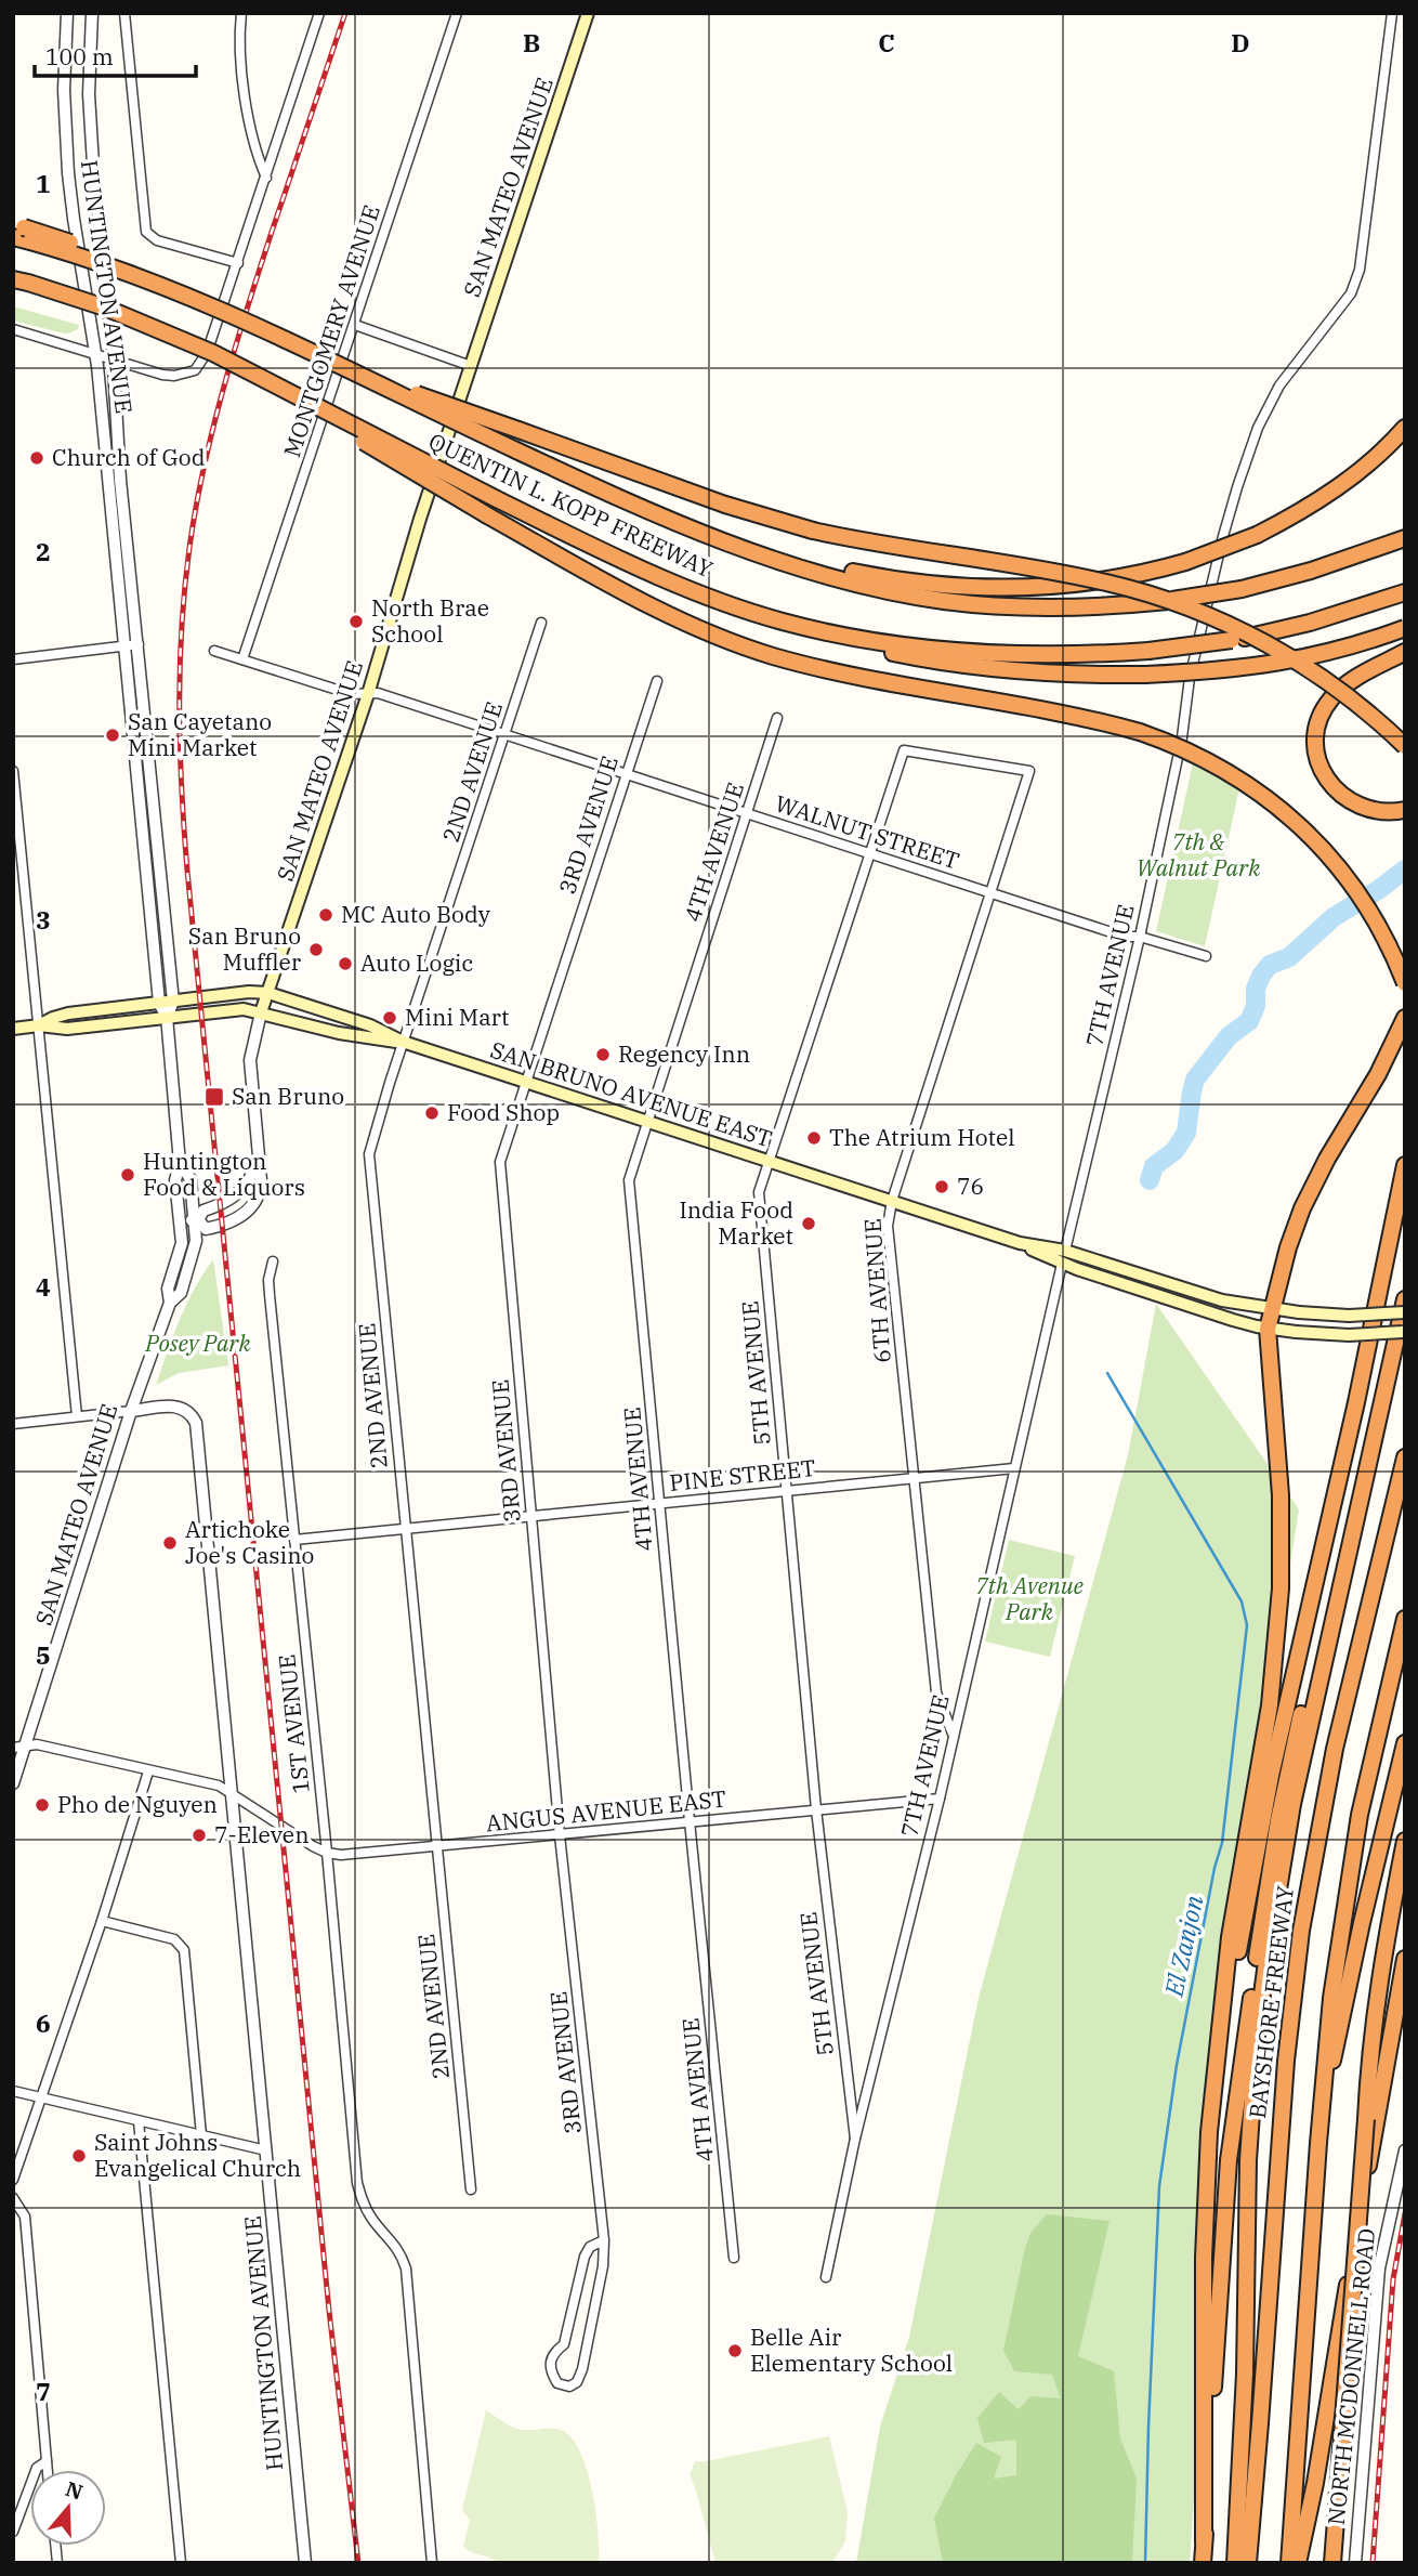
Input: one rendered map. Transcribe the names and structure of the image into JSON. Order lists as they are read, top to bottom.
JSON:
{
  "streets": {
    "highway": ["QUENTIN L. KOPP FREEWAY", "BAYSHORE FREEWAY"],
    "main road": ["SAN MATEO AVENUE", "SAN BRUNO AVENUE EAST"],
    "street": [
      "HUNTINGTON AVENUE",
      "MONTGOMERY AVENUE",
      "2ND AVENUE",
      "3RD AVENUE",
      "WALNUT STREET",
      "4TH AVENUE",
      "7TH AVENUE",
      "6TH AVENUE",
      "5TH AVENUE",
      "PINE STREET",
      "1ST AVENUE",
      "ANGUS AVENUE EAST",
      "NORTH MCDONNELL ROAD"
    ]
  },
  "crossings": [
    ["SAN MATEO AVENUE", "HUNTINGTON AVENUE"],
    ["SAN MATEO AVENUE", "WALNUT STREET"],
    ["SAN MATEO AVENUE", "SAN BRUNO AVENUE EAST"],
    ["SAN MATEO AVENUE", "ANGUS AVENUE EAST"],
    ["HUNTINGTON AVENUE", "SAN BRUNO AVENUE EAST"],
    ["HUNTINGTON AVENUE", "ANGUS AVENUE EAST"],
    ["MONTGOMERY AVENUE", "WALNUT STREET"],
    ["2ND AVENUE", "WALNUT STREET"],
    ["2ND AVENUE", "SAN BRUNO AVENUE EAST"],
    ["2ND AVENUE", "PINE STREET"],
    ["2ND AVENUE", "ANGUS AVENUE EAST"],
    ["3RD AVENUE", "WALNUT STREET"],
    ["3RD AVENUE", "SAN BRUNO AVENUE EAST"],
    ["3RD AVENUE", "PINE STREET"],
    ["3RD AVENUE", "ANGUS AVENUE EAST"],
    ["WALNUT STREET", "4TH AVENUE"],
    ["WALNUT STREET", "7TH AVENUE"],
    ["WALNUT STREET", "6TH AVENUE"],
    ["WALNUT STREET", "5TH AVENUE"],
    ["4TH AVENUE", "SAN BRUNO AVENUE EAST"],
    ["4TH AVENUE", "PINE STREET"],
    ["4TH AVENUE", "ANGUS AVENUE EAST"],
    ["7TH AVENUE", "SAN BRUNO AVENUE EAST"],
    ["7TH AVENUE", "6TH AVENUE"],
    ["7TH AVENUE", "5TH AVENUE"],
    ["7TH AVENUE", "PINE STREET"],
    ["7TH AVENUE", "ANGUS AVENUE EAST"],
    ["SAN BRUNO AVENUE EAST", "6TH AVENUE"],
    ["SAN BRUNO AVENUE EAST", "5TH AVENUE"],
    ["6TH AVENUE", "5TH AVENUE"],
    ["6TH AVENUE", "PINE STREET"],
    ["5TH AVENUE", "PINE STREET"],
    ["5TH AVENUE", "ANGUS AVENUE EAST"],
    ["PINE STREET", "1ST AVENUE"],
    ["1ST AVENUE", "ANGUS AVENUE EAST"]
  ],
  "water": ["El Zanjon"],
  "parks": ["7th & Walnut Park", "Posey Park", "7th Avenue Park"],
  "places": {
    "other": [
      "Church of God",
      "North Brae School",
      "San Cayetano Mini Market",
      "MC Auto Body",
      "San Bruno Muffler",
      "Auto Logic",
      "Mini Mart",
      "Regency Inn",
      "Food Shop",
      "The Atrium Hotel",
      "Huntington Food & Liquors",
      "76",
      "India Food Market",
      "Artichoke Joe's Casino",
      "Pho de Nguyen",
      "7-Eleven",
      "Saint Johns Evangelical Church",
      "Belle Air Elementary School"
    ],
    "transit": ["San Bruno"]
  },
  "scale_bar": "100 m",
  "north": "top",
  "grid": {
    "columns": ["B", "C", "D"],
    "rows": [
      "1",
      "2",
      "3",
      "4",
      "5",
      "6",
      "7"
    ]
  }
}
